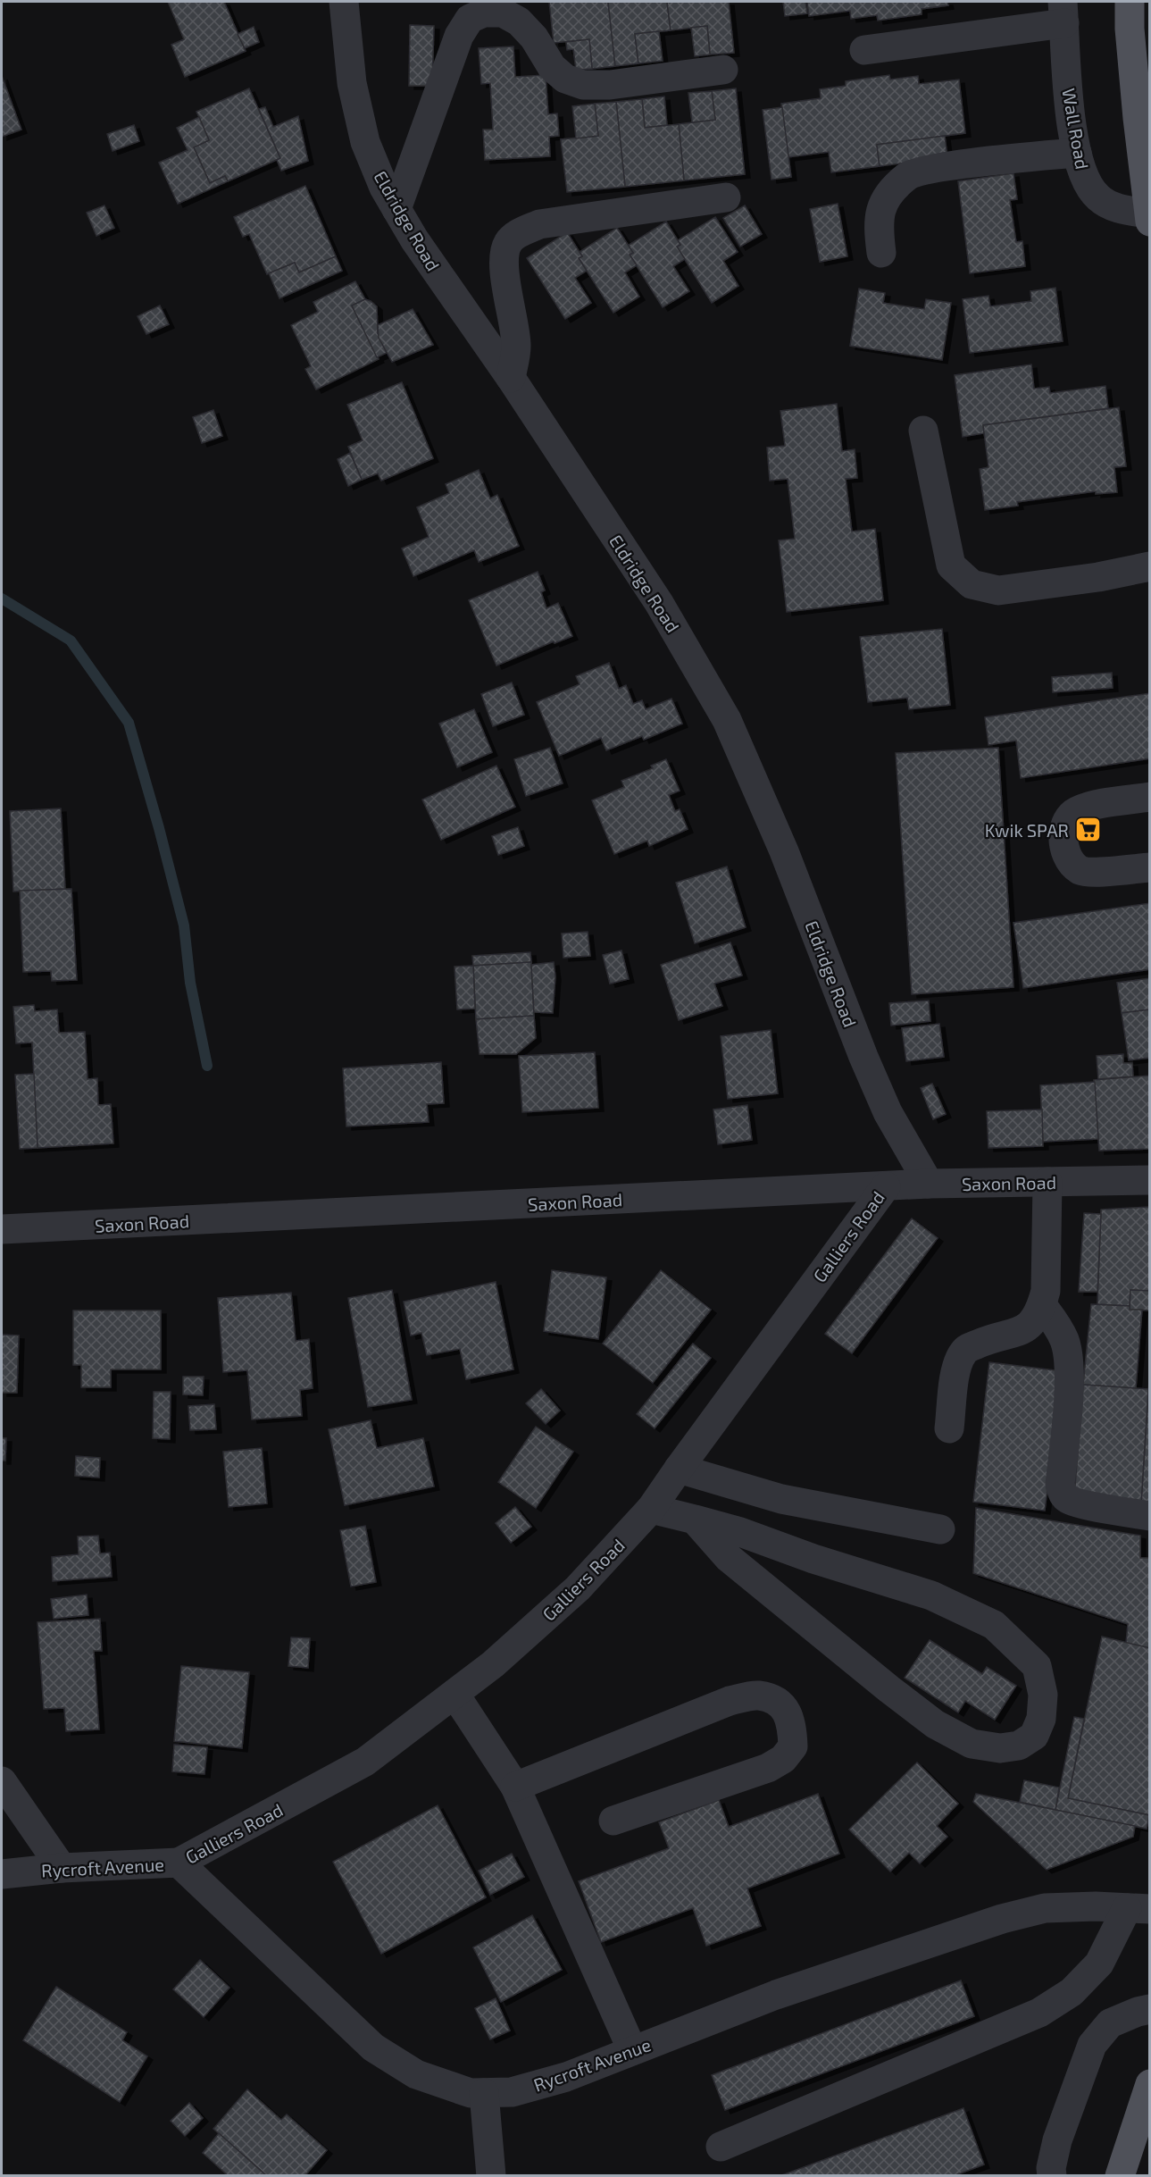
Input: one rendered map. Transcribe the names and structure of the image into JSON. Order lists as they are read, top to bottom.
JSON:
{
  "streets": {
    "street": [
      "Wall Road",
      "Eldridge Road",
      "Saxon Road",
      "Galliers Road",
      "Rycroft Avenue"
    ]
  },
  "crossings": [
    ["Eldridge Road", "Saxon Road"],
    ["Saxon Road", "Galliers Road"],
    ["Galliers Road", "Rycroft Avenue"]
  ],
  "places": {
    "supermarket": ["Kwik SPAR"]
  }
}
